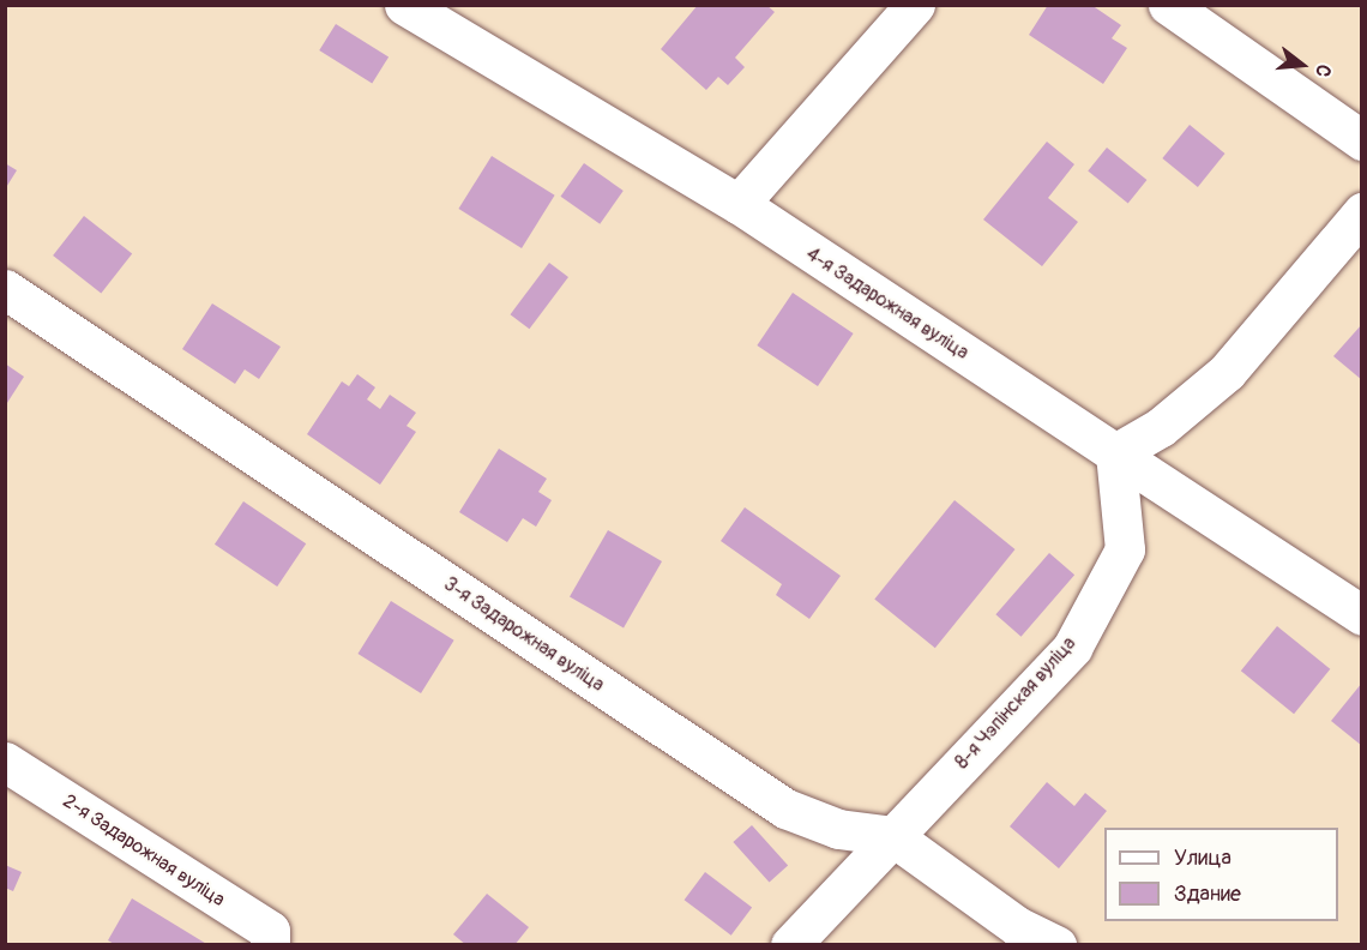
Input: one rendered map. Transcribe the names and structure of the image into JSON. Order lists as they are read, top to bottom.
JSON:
{
  "streets": {
    "street": [
      "4-я Задарожная вуліца",
      "3-я Задарожная вуліца",
      "8-я Чэпінская вуліца",
      "2-я Задарожная вуліца"
    ]
  },
  "crossings": [
    ["4-я Задарожная вуліца", "8-я Чэпінская вуліца"],
    ["3-я Задарожная вуліца", "8-я Чэпінская вуліца"]
  ],
  "legend": ["Улица", "Здание"],
  "north": "right"
}
